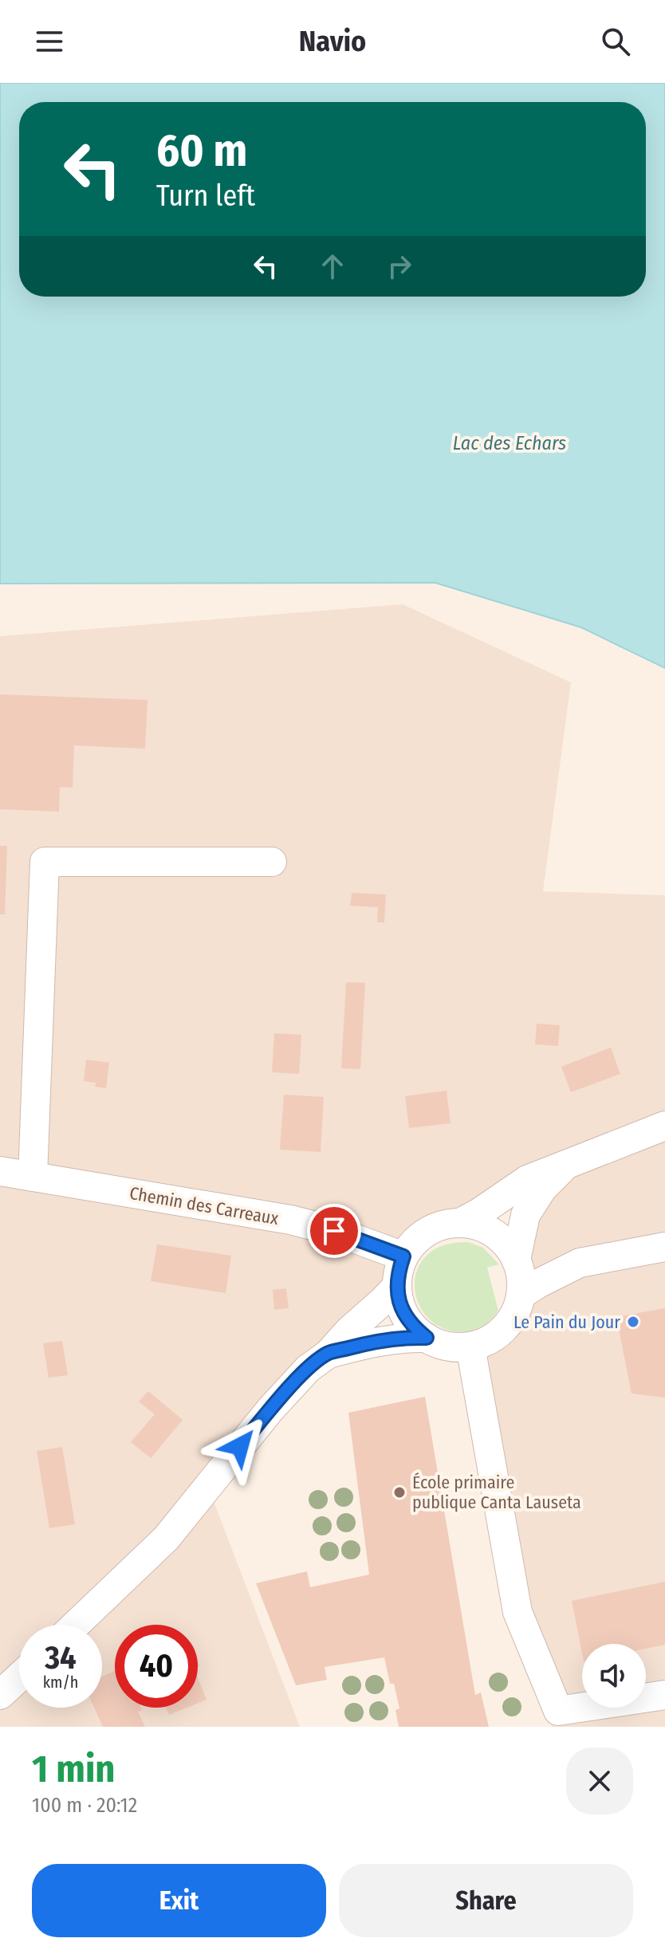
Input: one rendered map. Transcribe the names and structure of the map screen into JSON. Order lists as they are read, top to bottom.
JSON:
{
  "streets": {
    "street": ["Chemin des Carreaux"]
  },
  "water": ["Lac des Echars"],
  "places": ["Le Pain du Jour", "École primaire publique Canta Lauseta"],
  "page": {
    "header": "Navio",
    "turn": ["60 m", "Turn left"],
    "speed": "34 km/h",
    "limit": "40",
    "heading": ["1 min", "100 m · 20:12"],
    "buttons": ["Exit", "Share"]
  }
}
